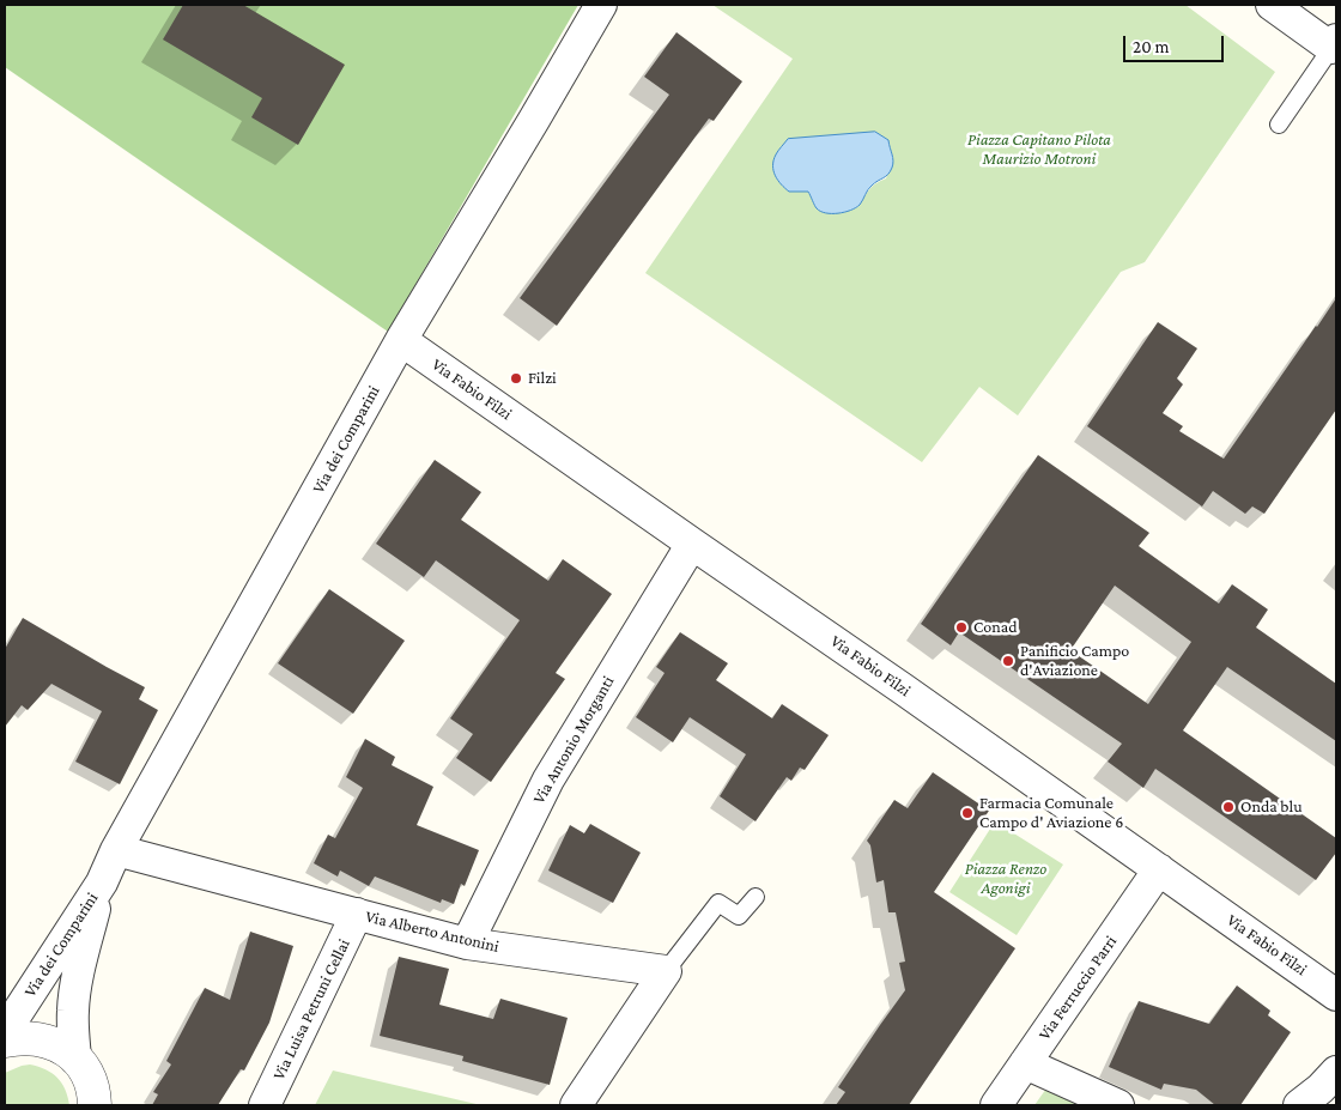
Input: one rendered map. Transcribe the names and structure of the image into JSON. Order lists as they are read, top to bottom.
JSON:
{
  "streets": {
    "street": [
      "Via Fabio Filzi",
      "Via dei Comparini",
      "Via Antonio Morganti",
      "Via Alberto Antonini",
      "Via Ferruccio Parri",
      "Via Luisa Petruni Cellai"
    ]
  },
  "crossings": [
    ["Via Fabio Filzi", "Via dei Comparini"],
    ["Via Fabio Filzi", "Via Antonio Morganti"],
    ["Via Fabio Filzi", "Via Ferruccio Parri"],
    ["Via dei Comparini", "Via Alberto Antonini"],
    ["Via Antonio Morganti", "Via Alberto Antonini"],
    ["Via Alberto Antonini", "Via Luisa Petruni Cellai"]
  ],
  "parks": ["Piazza Capitano Pilota Maurizio Motroni", "Piazza Renzo Agonigi"],
  "places": [
    "Filzi",
    "Conad",
    "Panificio Campo d'Aviazione",
    "Onda blu",
    "Farmacia Comunale Campo d' Aviazione 6"
  ],
  "scale_bar": "20 m"
}
